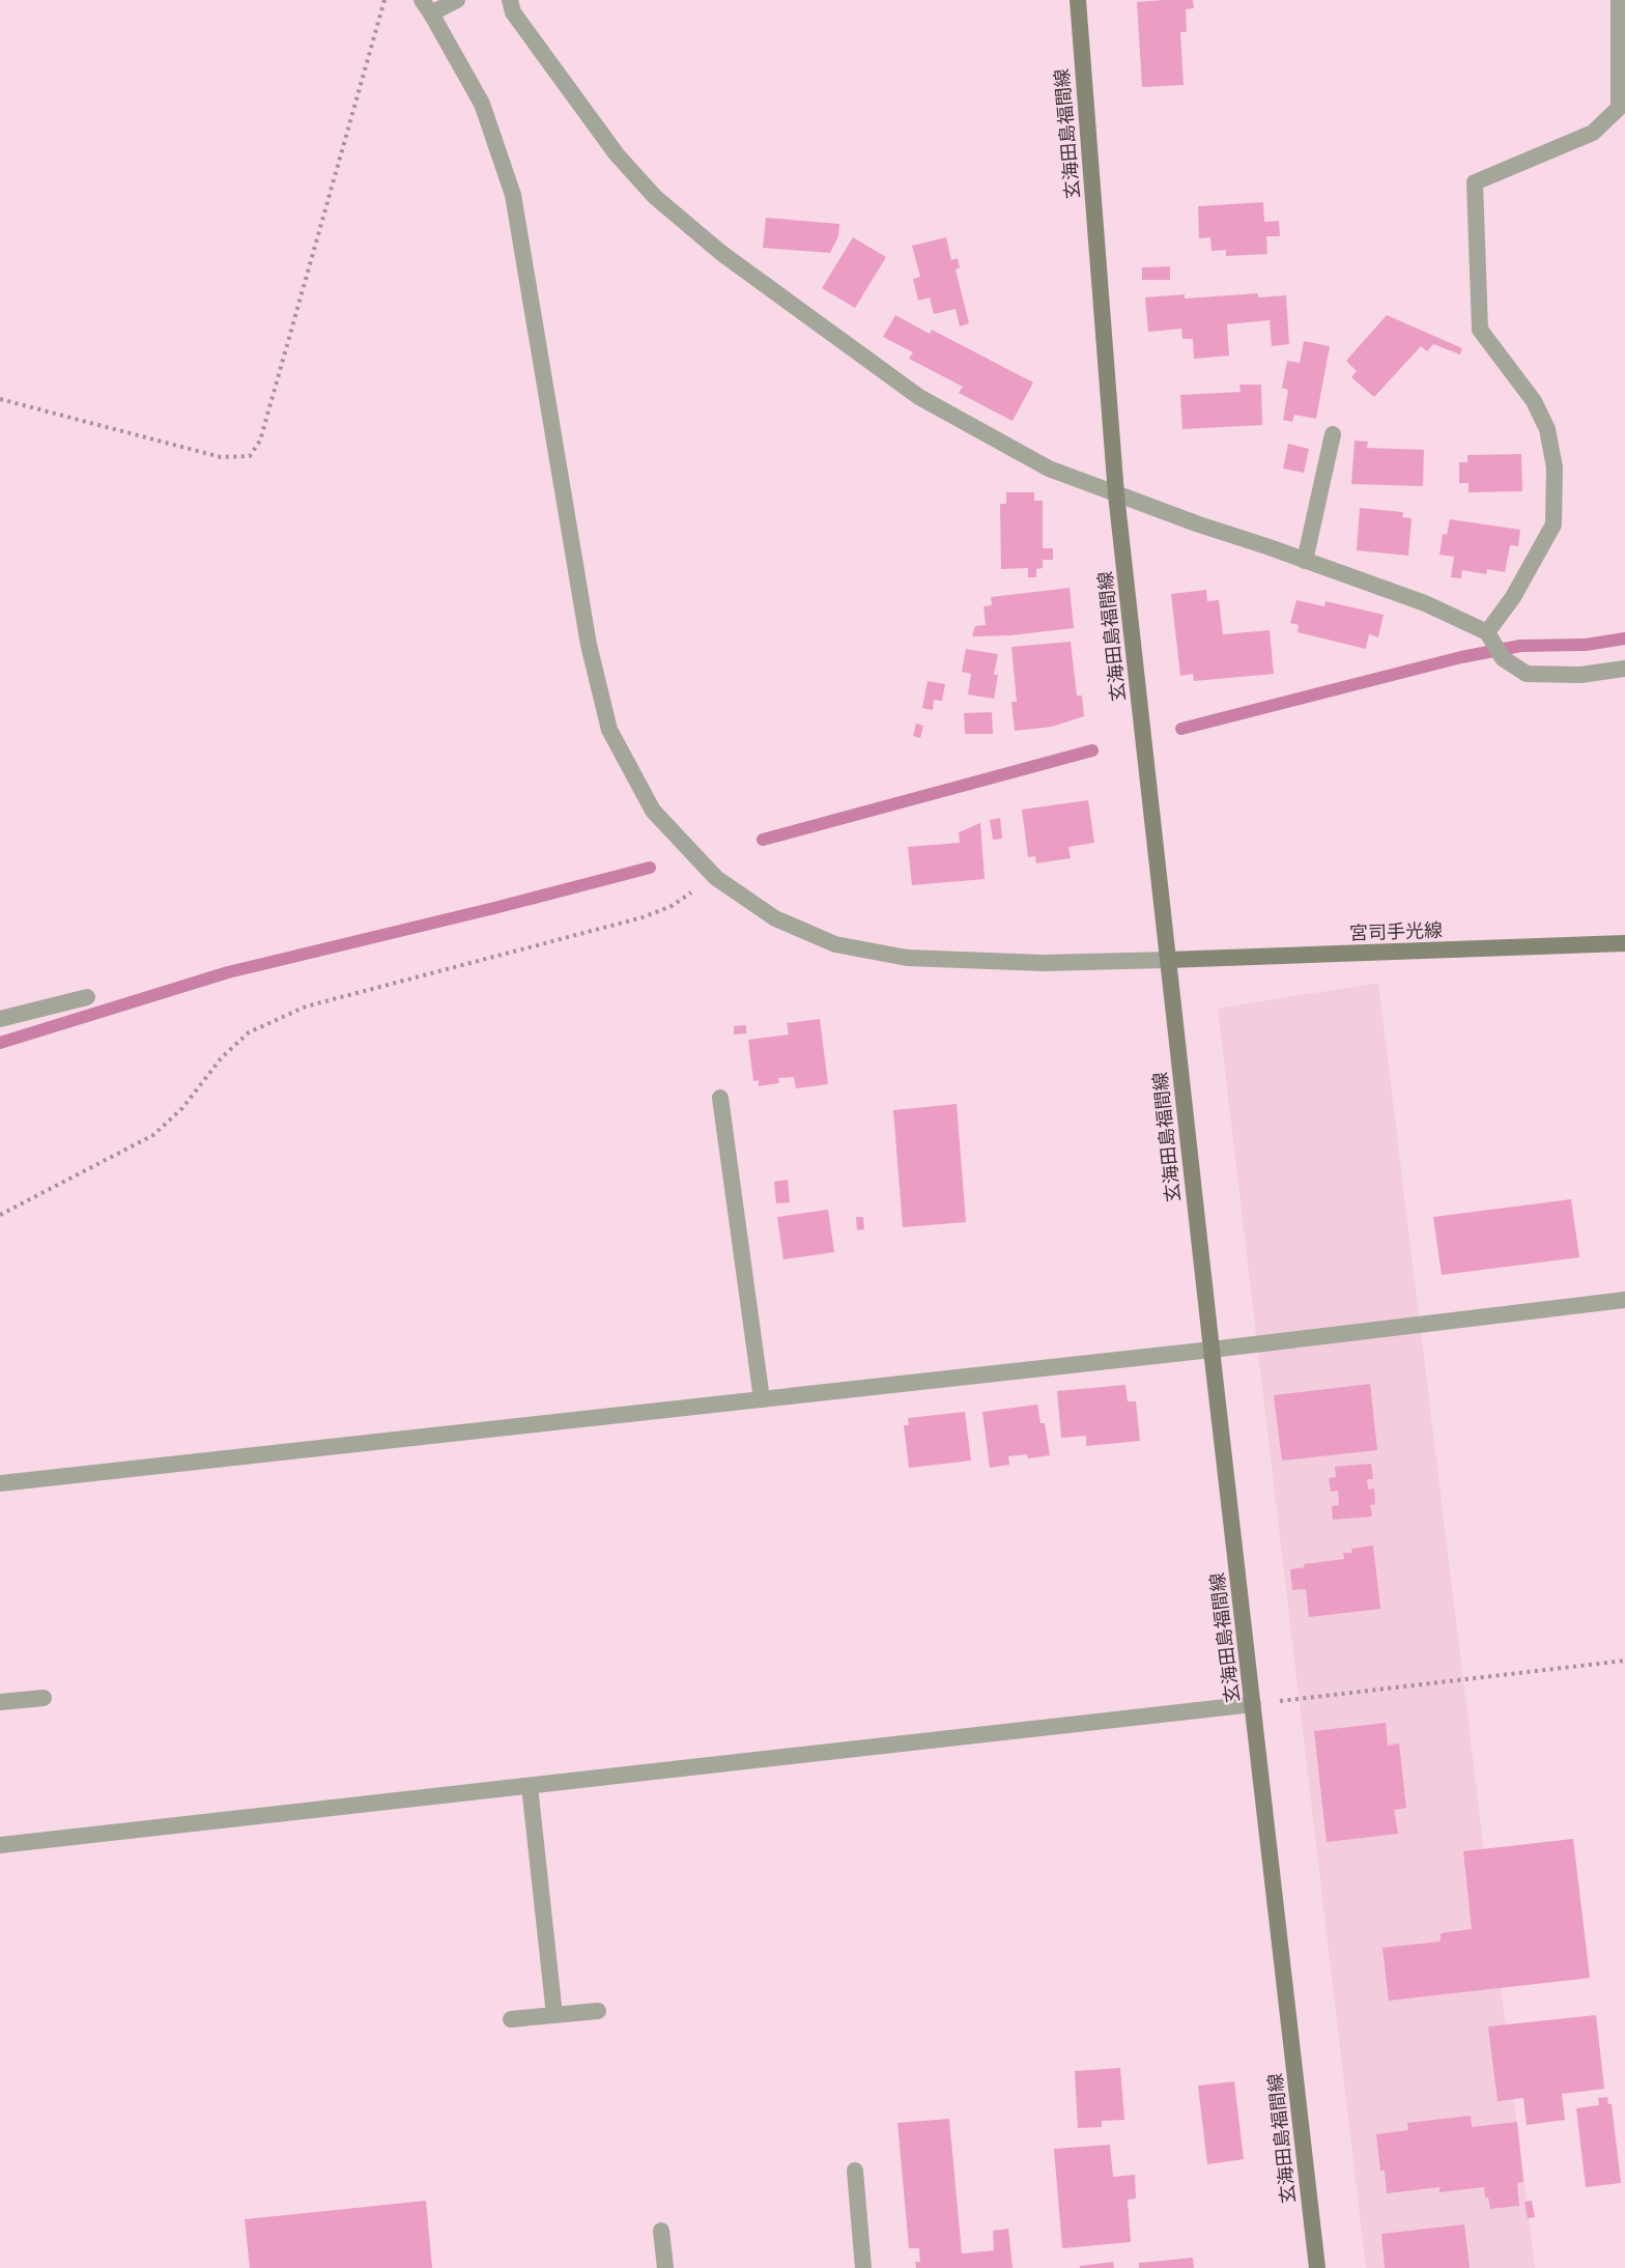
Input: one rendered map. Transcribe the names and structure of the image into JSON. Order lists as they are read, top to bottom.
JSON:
{
  "streets": {
    "main road": ["玄海田島福間線", "宮司手光線"]
  },
  "crossings": [
    ["玄海田島福間線", "宮司手光線"]
  ]
}
